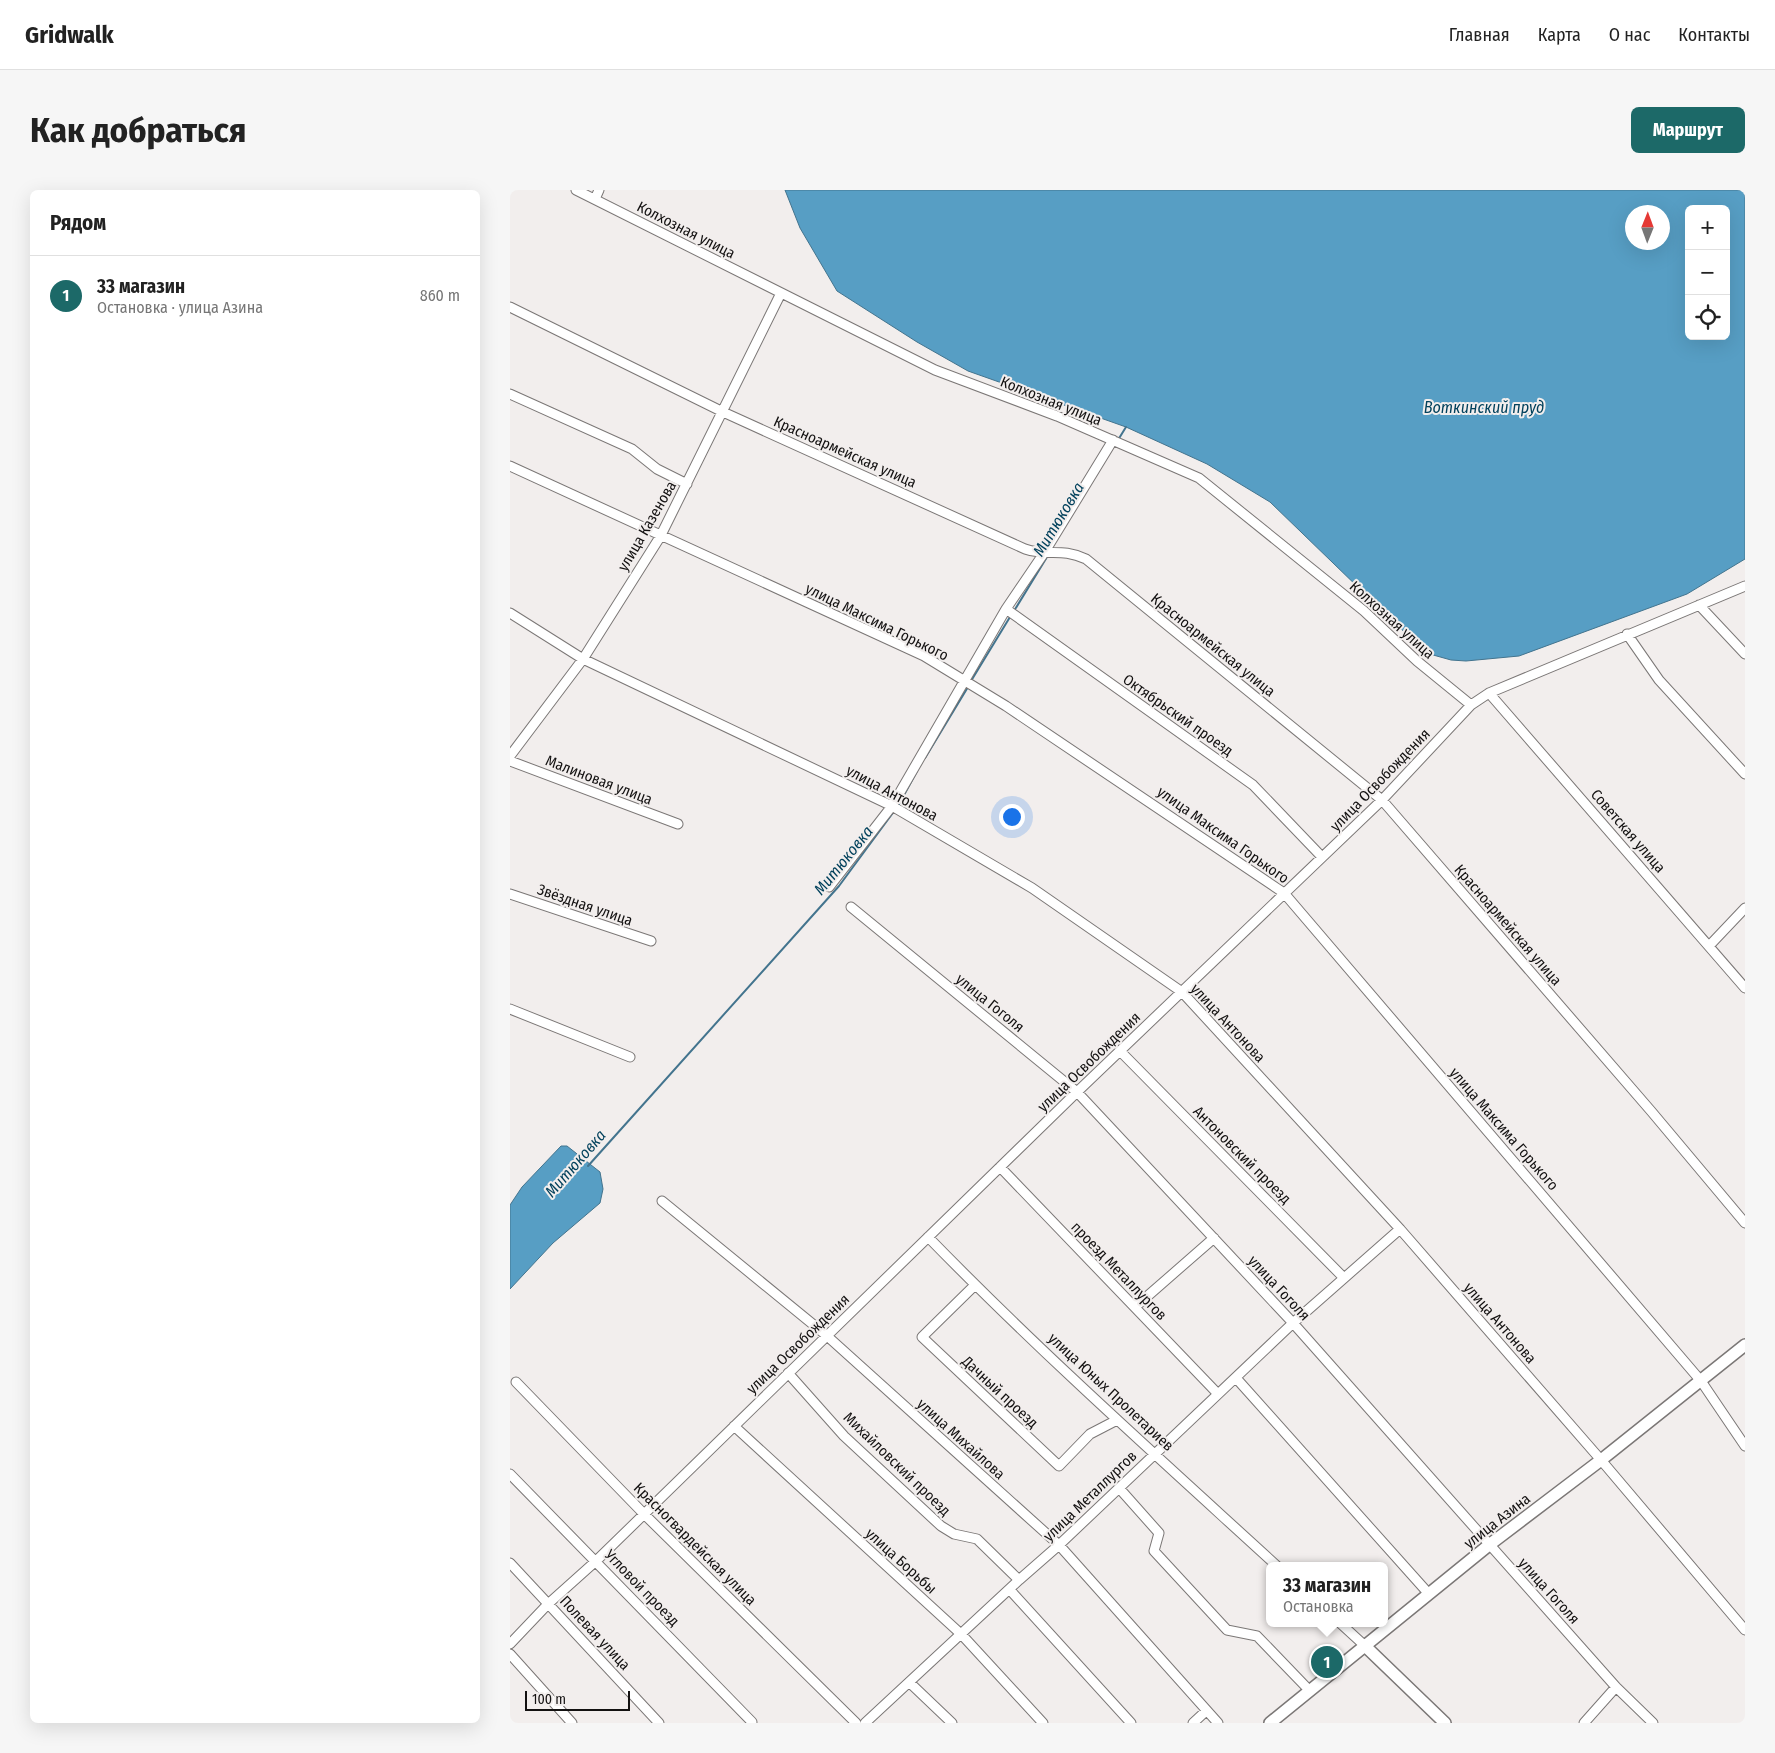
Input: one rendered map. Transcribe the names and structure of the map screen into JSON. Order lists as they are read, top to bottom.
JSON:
{
  "streets": {
    "main road": ["улица Азина"],
    "street": [
      "Колхозная улица",
      "Красноармейская улица",
      "улица Казенова",
      "улица Максима Горького",
      "Октябрьский проезд",
      "Малиновая улица",
      "улица Освобождения",
      "улица Антонова",
      "Советская улица",
      "Звёздная улица",
      "улица Гоголя",
      "Антоновский проезд",
      "проезд Металлургов",
      "Дачный проезд",
      "улица Юных Пролетариев",
      "улица Михайлова",
      "Михайловский проезд",
      "улица Металлургов",
      "Красногвардейская улица",
      "улица Борьбы",
      "Угловой проезд",
      "Полевая улица"
    ]
  },
  "crossings": [
    ["Колхозная улица", "улица Казенова"],
    ["Колхозная улица", "улица Освобождения"],
    ["Красноармейская улица", "улица Казенова"],
    ["Красноармейская улица", "улица Освобождения"],
    ["улица Казенова", "улица Максима Горького"],
    ["улица Казенова", "улица Антонова"],
    ["улица Максима Горького", "улица Освобождения"],
    ["улица Максима Горького", "улица Азина"],
    ["Октябрьский проезд", "улица Освобождения"],
    ["улица Освобождения", "улица Антонова"],
    ["улица Освобождения", "Советская улица"],
    ["улица Освобождения", "улица Гоголя"],
    ["улица Освобождения", "Антоновский проезд"],
    ["улица Освобождения", "проезд Металлургов"],
    ["улица Освобождения", "улица Юных Пролетариев"],
    ["улица Освобождения", "улица Михайлова"],
    ["улица Освобождения", "Михайловский проезд"],
    ["улица Освобождения", "Красногвардейская улица"],
    ["улица Освобождения", "улица Борьбы"],
    ["улица Освобождения", "Угловой проезд"],
    ["улица Освобождения", "Полевая улица"],
    ["улица Антонова", "улица Металлургов"],
    ["улица Антонова", "улица Азина"],
    ["улица Гоголя", "улица Металлургов"],
    ["улица Гоголя", "улица Азина"],
    ["Антоновский проезд", "улица Металлургов"],
    ["проезд Металлургов", "улица Металлургов"],
    ["Дачный проезд", "улица Юных Пролетариев"],
    ["улица Юных Пролетариев", "улица Металлургов"],
    ["улица Михайлова", "улица Металлургов"],
    ["Михайловский проезд", "улица Металлургов"],
    ["улица Металлургов", "улица Борьбы"]
  ],
  "water": ["Воткинский пруд", "Митюковка"],
  "scale_bar": "100 m",
  "north": "top",
  "page": {
    "header": "Gridwalk",
    "nav": [
      "Главная",
      "Карта",
      "О нас",
      "Контакты"
    ],
    "buttons": "Маршрут",
    "title": "Как добраться",
    "heading": "Рядом",
    "map_buttons": ["+", "−"],
    "list": [
      {
        "mark": "1",
        "name": "33 магазин",
        "note": "Остановка · улица Азина",
        "value": "860 m"
      }
    ],
    "popup": ["33 магазин", "Остановка"],
    "pins": "1",
    "scale": "100 m"
  }
}
